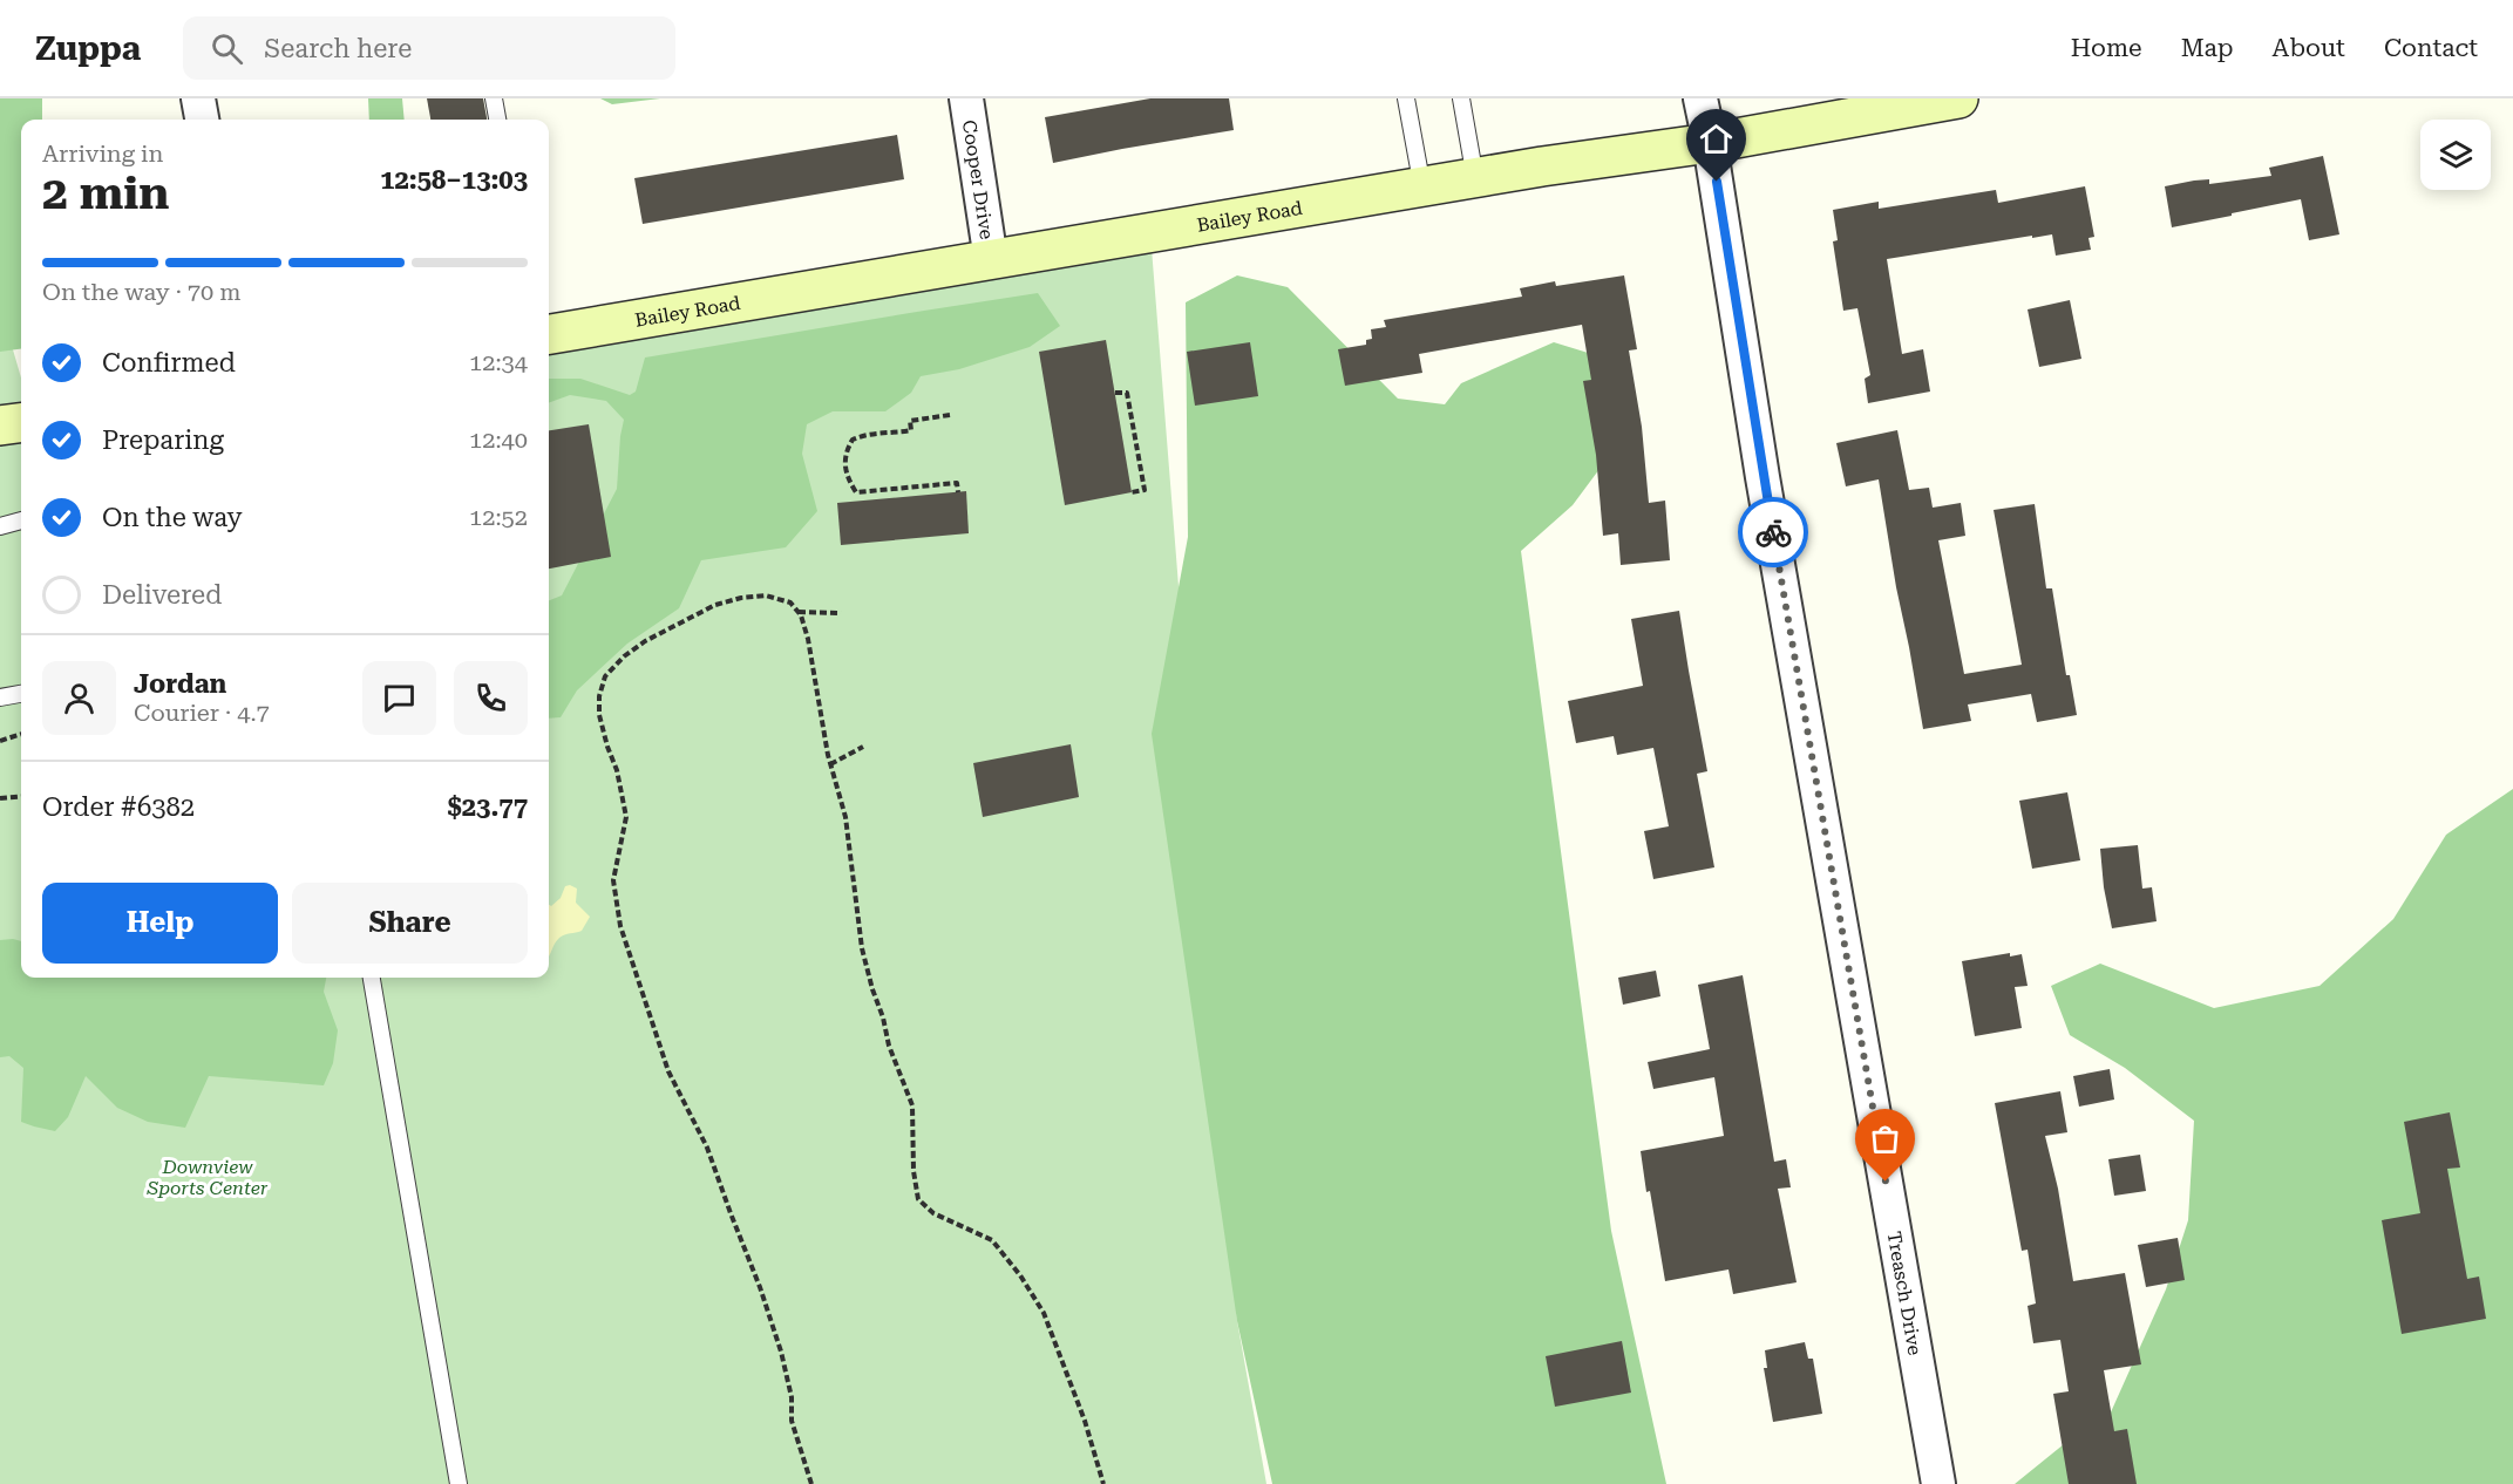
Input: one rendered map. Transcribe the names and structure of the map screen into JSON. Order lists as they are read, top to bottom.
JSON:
{
  "streets": {
    "street": ["Cooper Drive", "Bailey Road", "Treasch Drive"]
  },
  "crossings": [
    ["Cooper Drive", "Bailey Road"],
    ["Bailey Road", "Treasch Drive"]
  ],
  "parks": ["Downview Sports Center"],
  "page": {
    "header": "Zuppa",
    "search": "Search here",
    "nav": [
      "Home",
      "Map",
      "About",
      "Contact"
    ],
    "heading": ["2 min", "Arriving in", "12:58–13:03"],
    "panel": [
      "Jordan",
      "Courier · 4.7",
      "Order #6382",
      "$23.77"
    ],
    "bar": "On the way · 70 m",
    "list": [
      ["Confirmed", "12:34"],
      ["Preparing", "12:40"],
      ["On the way", "12:52"],
      "Delivered"
    ],
    "buttons": ["Help", "Share"]
  }
}
